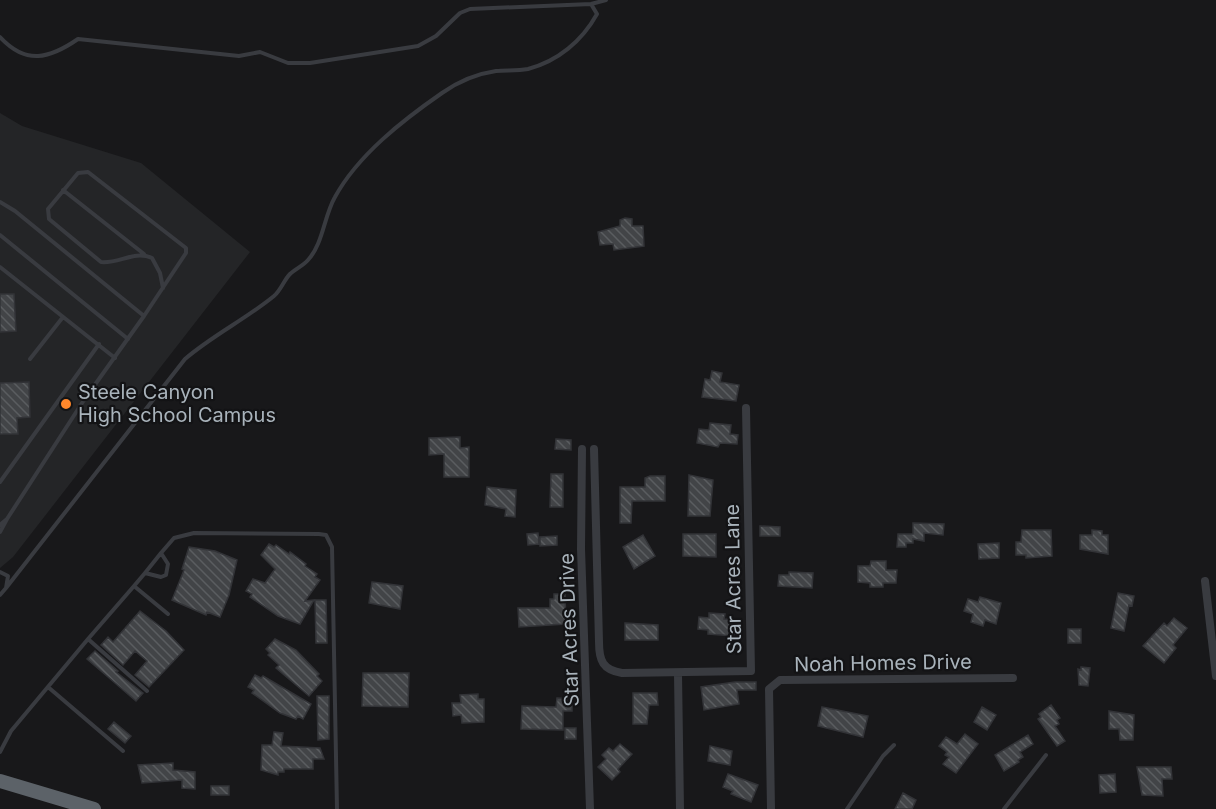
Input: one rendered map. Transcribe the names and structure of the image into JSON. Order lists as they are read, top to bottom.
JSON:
{
  "streets": {
    "street": ["Star Acres Lane", "Star Acres Drive", "Noah Homes Drive"]
  },
  "places": ["Steele Canyon High School Campus"]
}
